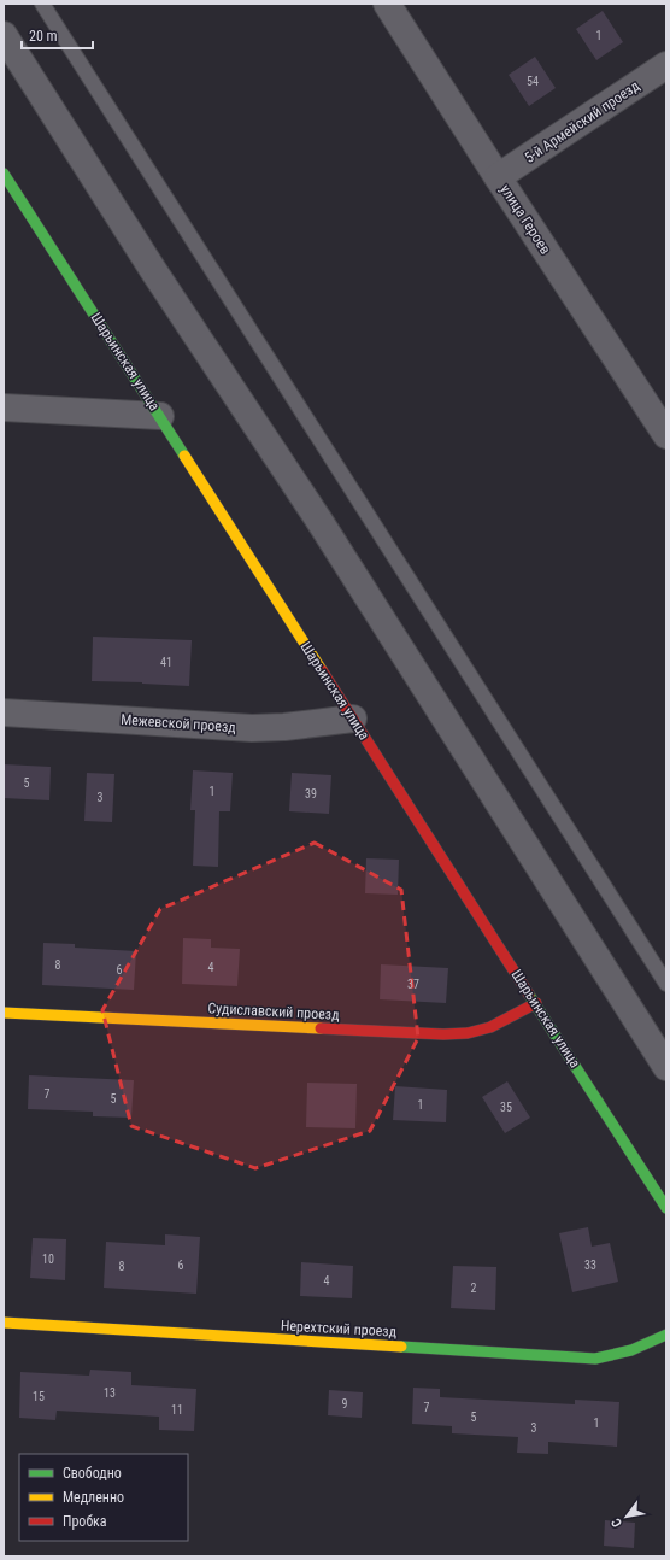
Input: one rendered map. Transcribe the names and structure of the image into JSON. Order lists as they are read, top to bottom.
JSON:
{
  "streets": {
    "street": [
      "5-й Армейский проезд",
      "улица Героев",
      "Шарьинская улица",
      "Межевской проезд",
      "Судиславский проезд",
      "Нерехтский проезд"
    ]
  },
  "crossings": [
    ["5-й Армейский проезд", "улица Героев"],
    ["Шарьинская улица", "Межевской проезд"],
    ["Шарьинская улица", "Судиславский проезд"]
  ],
  "house_numbers": [
    "1",
    "54",
    "41",
    "5",
    "1",
    "39",
    "3",
    "8",
    "4",
    "6",
    "37",
    "7",
    "5",
    "1",
    "35",
    "10",
    "6",
    "33",
    "8",
    "4",
    "2",
    "13",
    "15",
    "9",
    "7",
    "11",
    "5",
    "1",
    "3"
  ],
  "legend": ["Свободно", "Медленно", "Пробка"],
  "scale_bar": "20 m",
  "north": "bottom left"
}
